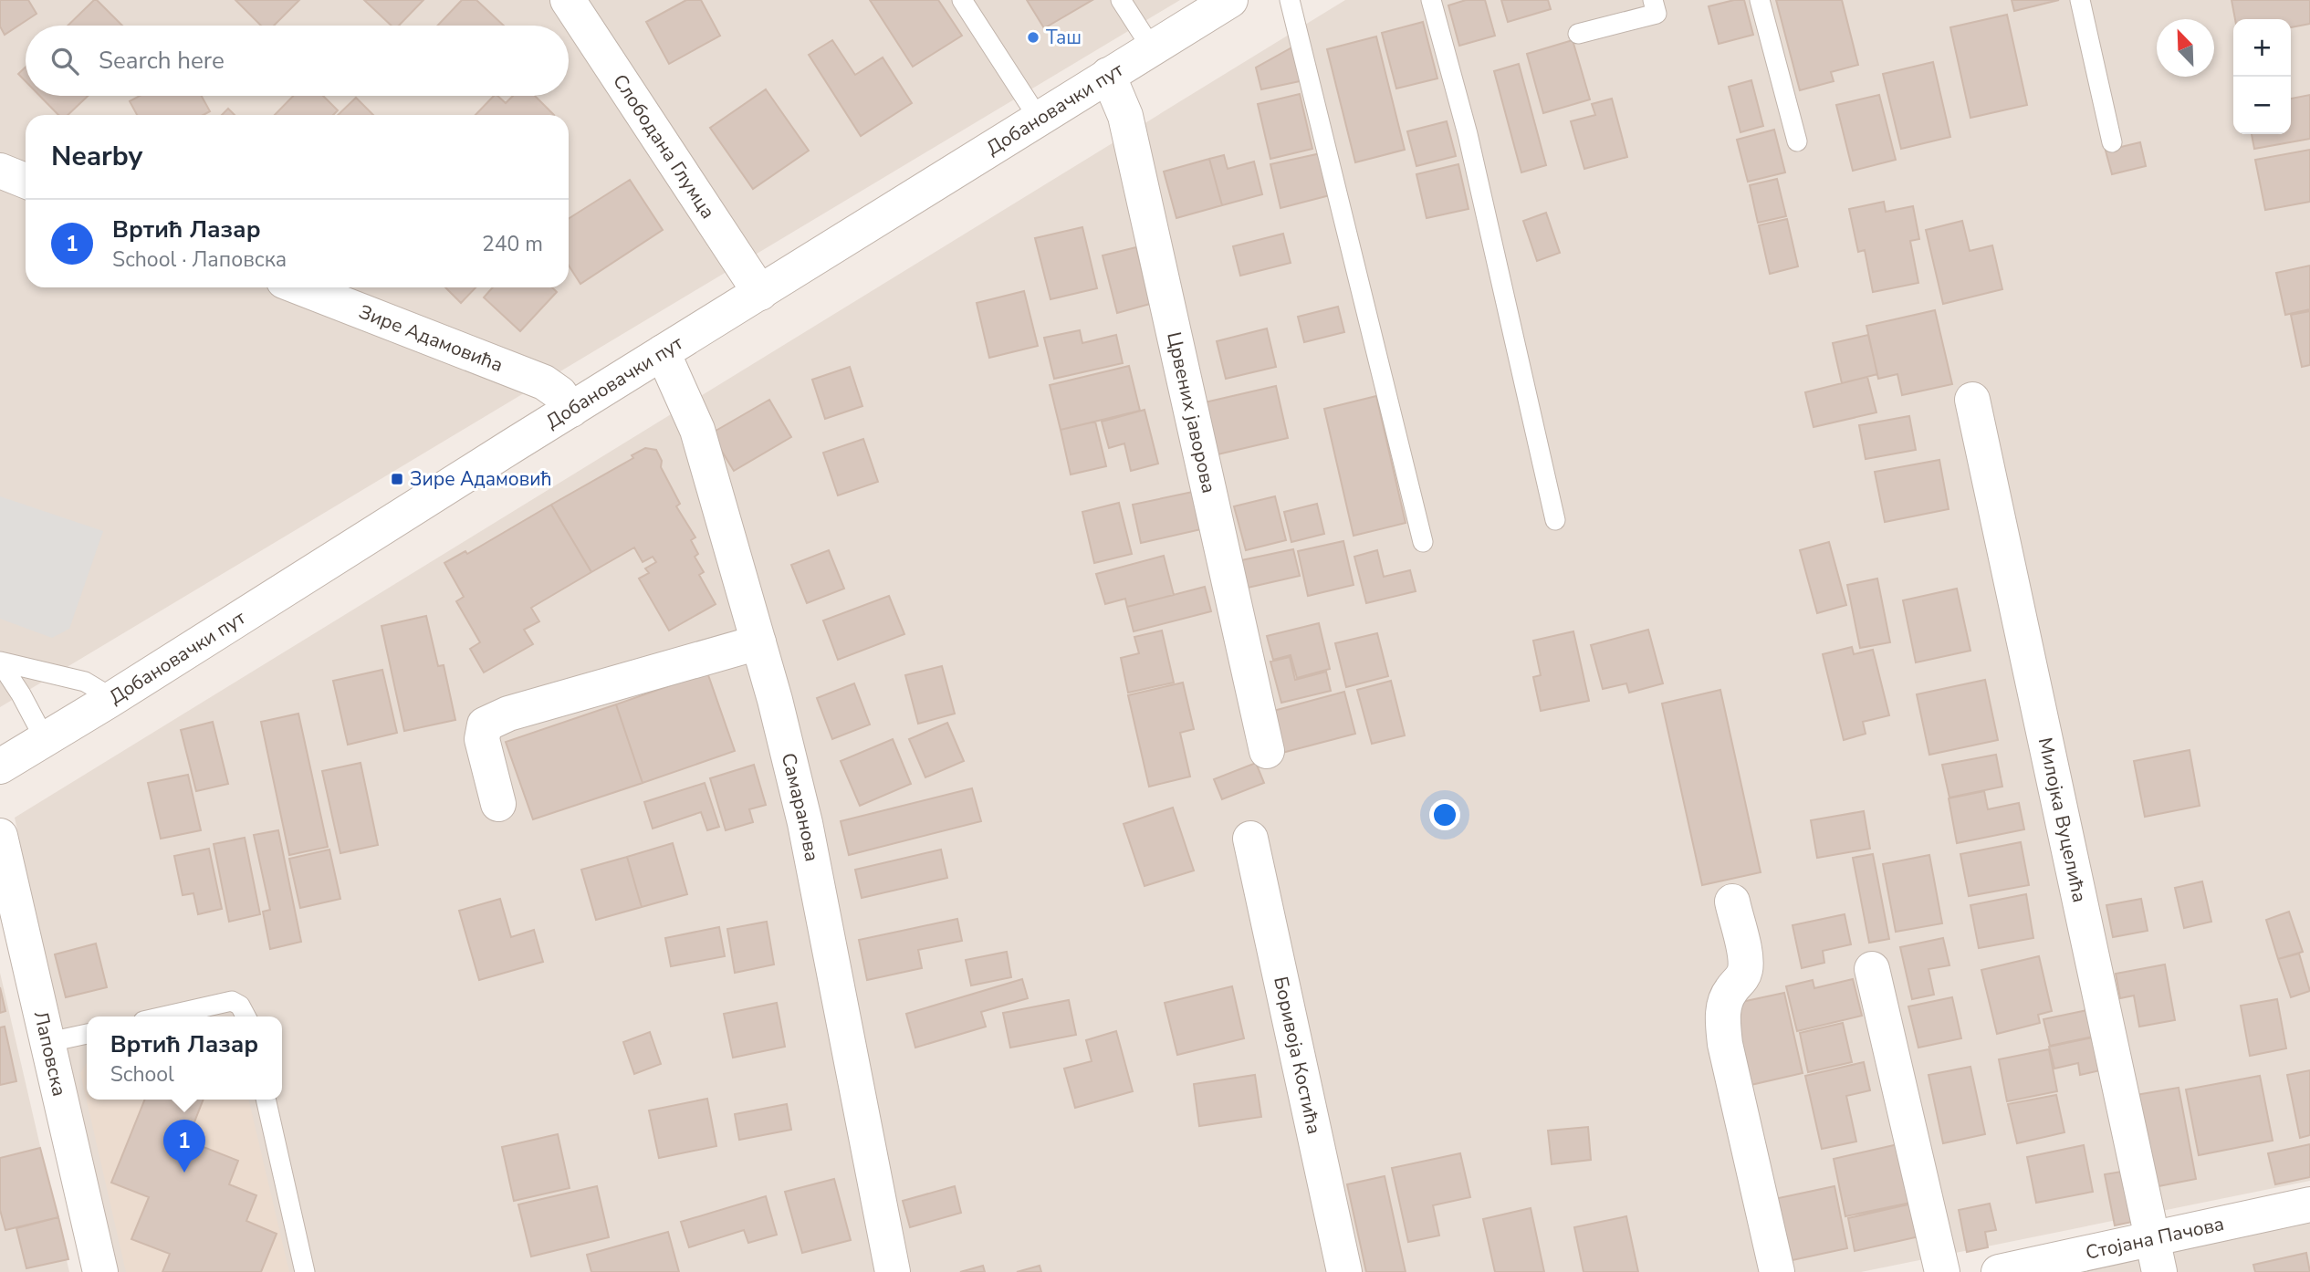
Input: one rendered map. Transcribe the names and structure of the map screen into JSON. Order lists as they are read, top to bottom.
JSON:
{
  "streets": {
    "street": [
      "Добановачки пут",
      "Слободана Глумца",
      "Зире Адамовића",
      "Црвених јаворова",
      "Самаранова",
      "Милојка Вуцелића",
      "Лаповска",
      "Боривоја Костића",
      "Стојана Пачова"
    ]
  },
  "crossings": [
    ["Добановачки пут", "Слободана Глумца"],
    ["Добановачки пут", "Зире Адамовића"],
    ["Добановачки пут", "Црвених јаворова"],
    ["Добановачки пут", "Самаранова"],
    ["Милојка Вуцелића", "Стојана Пачова"]
  ],
  "places": {
    "other": ["Таш"],
    "transit": ["Зире Адамовић"]
  },
  "north": "top left",
  "page": {
    "map_buttons": ["+", "−"],
    "search": "Search here",
    "heading": "Nearby",
    "list": [
      {
        "mark": "1",
        "name": "Вртић Лазар",
        "note": "School · Лаповска",
        "value": "240 m"
      }
    ],
    "popup": ["Вртић Лазар", "School"],
    "pins": "1"
  }
}
